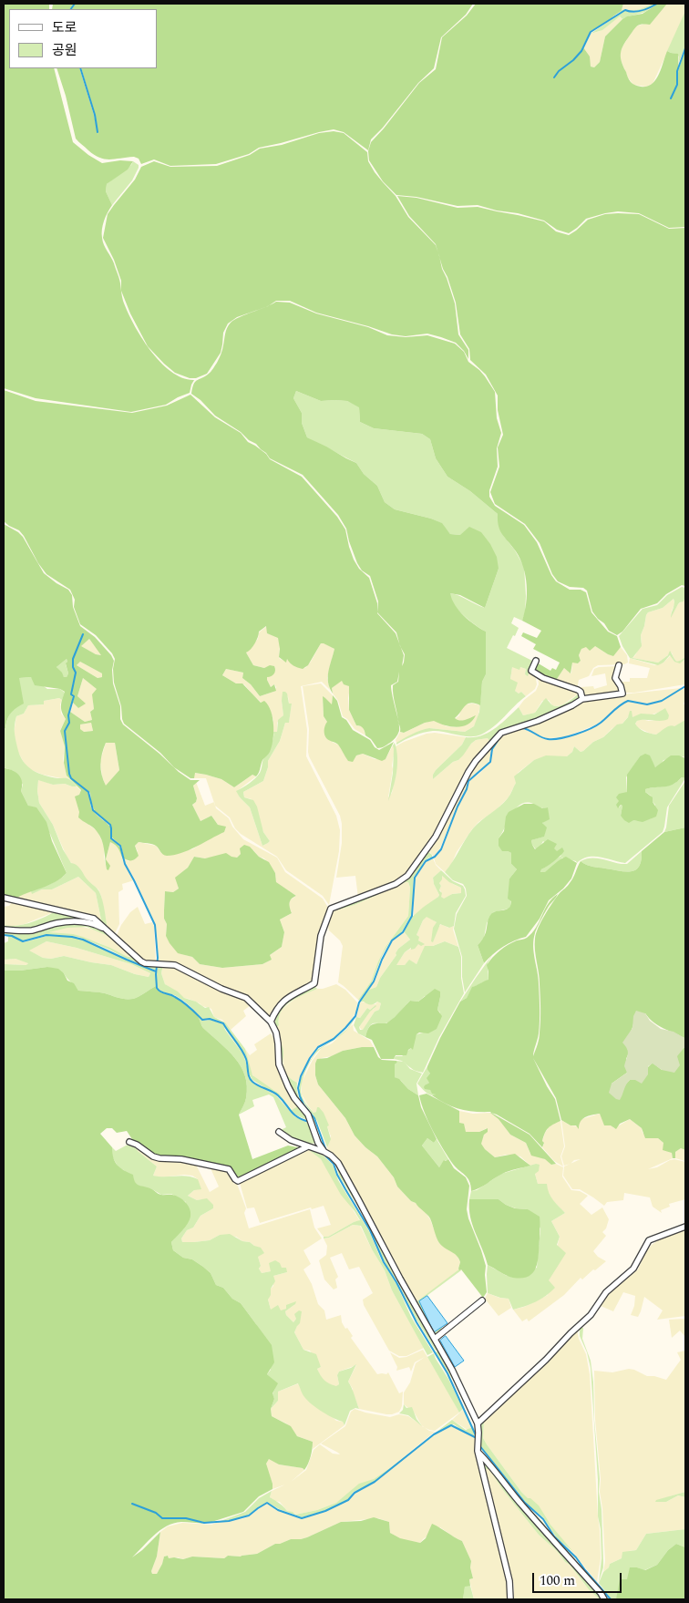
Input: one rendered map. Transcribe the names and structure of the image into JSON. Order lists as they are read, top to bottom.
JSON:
{
  "legend": ["도로", "공원"],
  "scale_bar": "100 m"
}
